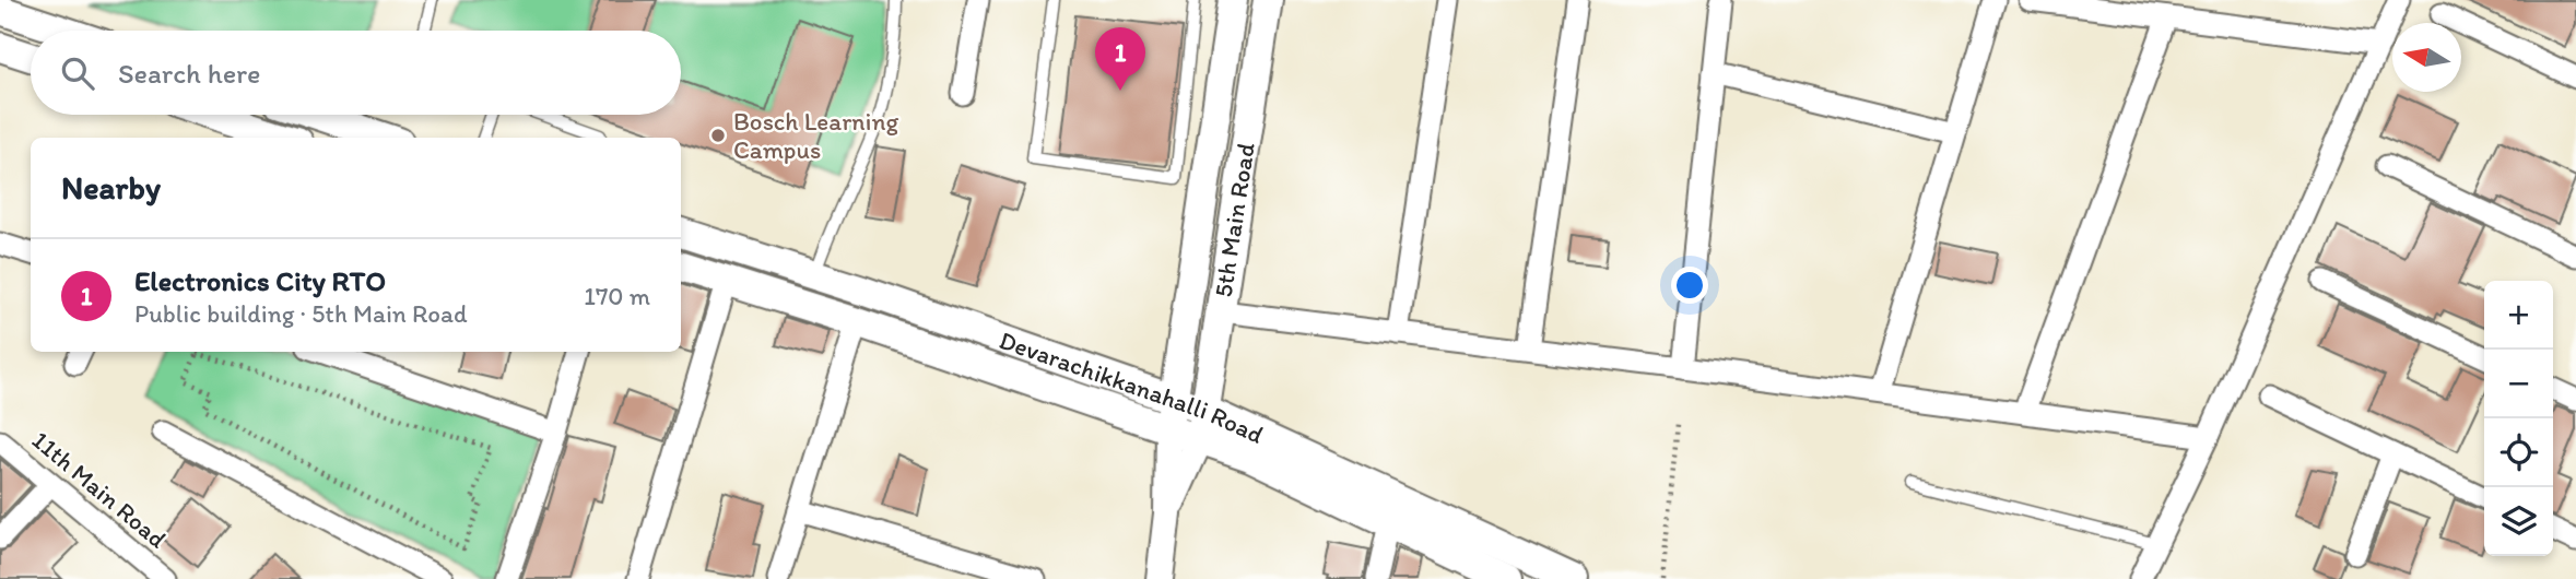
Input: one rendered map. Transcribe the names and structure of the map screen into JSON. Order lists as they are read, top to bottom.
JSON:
{
  "streets": {
    "main road": ["5th Main Road", "Devarachikkanahalli Road"],
    "street": ["11th Main Road"]
  },
  "crossings": [
    ["5th Main Road", "Devarachikkanahalli Road"]
  ],
  "places": ["Bosch Learning Campus"],
  "north": "left",
  "page": {
    "pins": "1",
    "search": "Search here",
    "heading": "Nearby",
    "list": [
      {
        "mark": "1",
        "name": "Electronics City RTO",
        "note": "Public building · 5th Main Road",
        "value": "170 m"
      }
    ],
    "map_buttons": ["+", "−"]
  }
}
